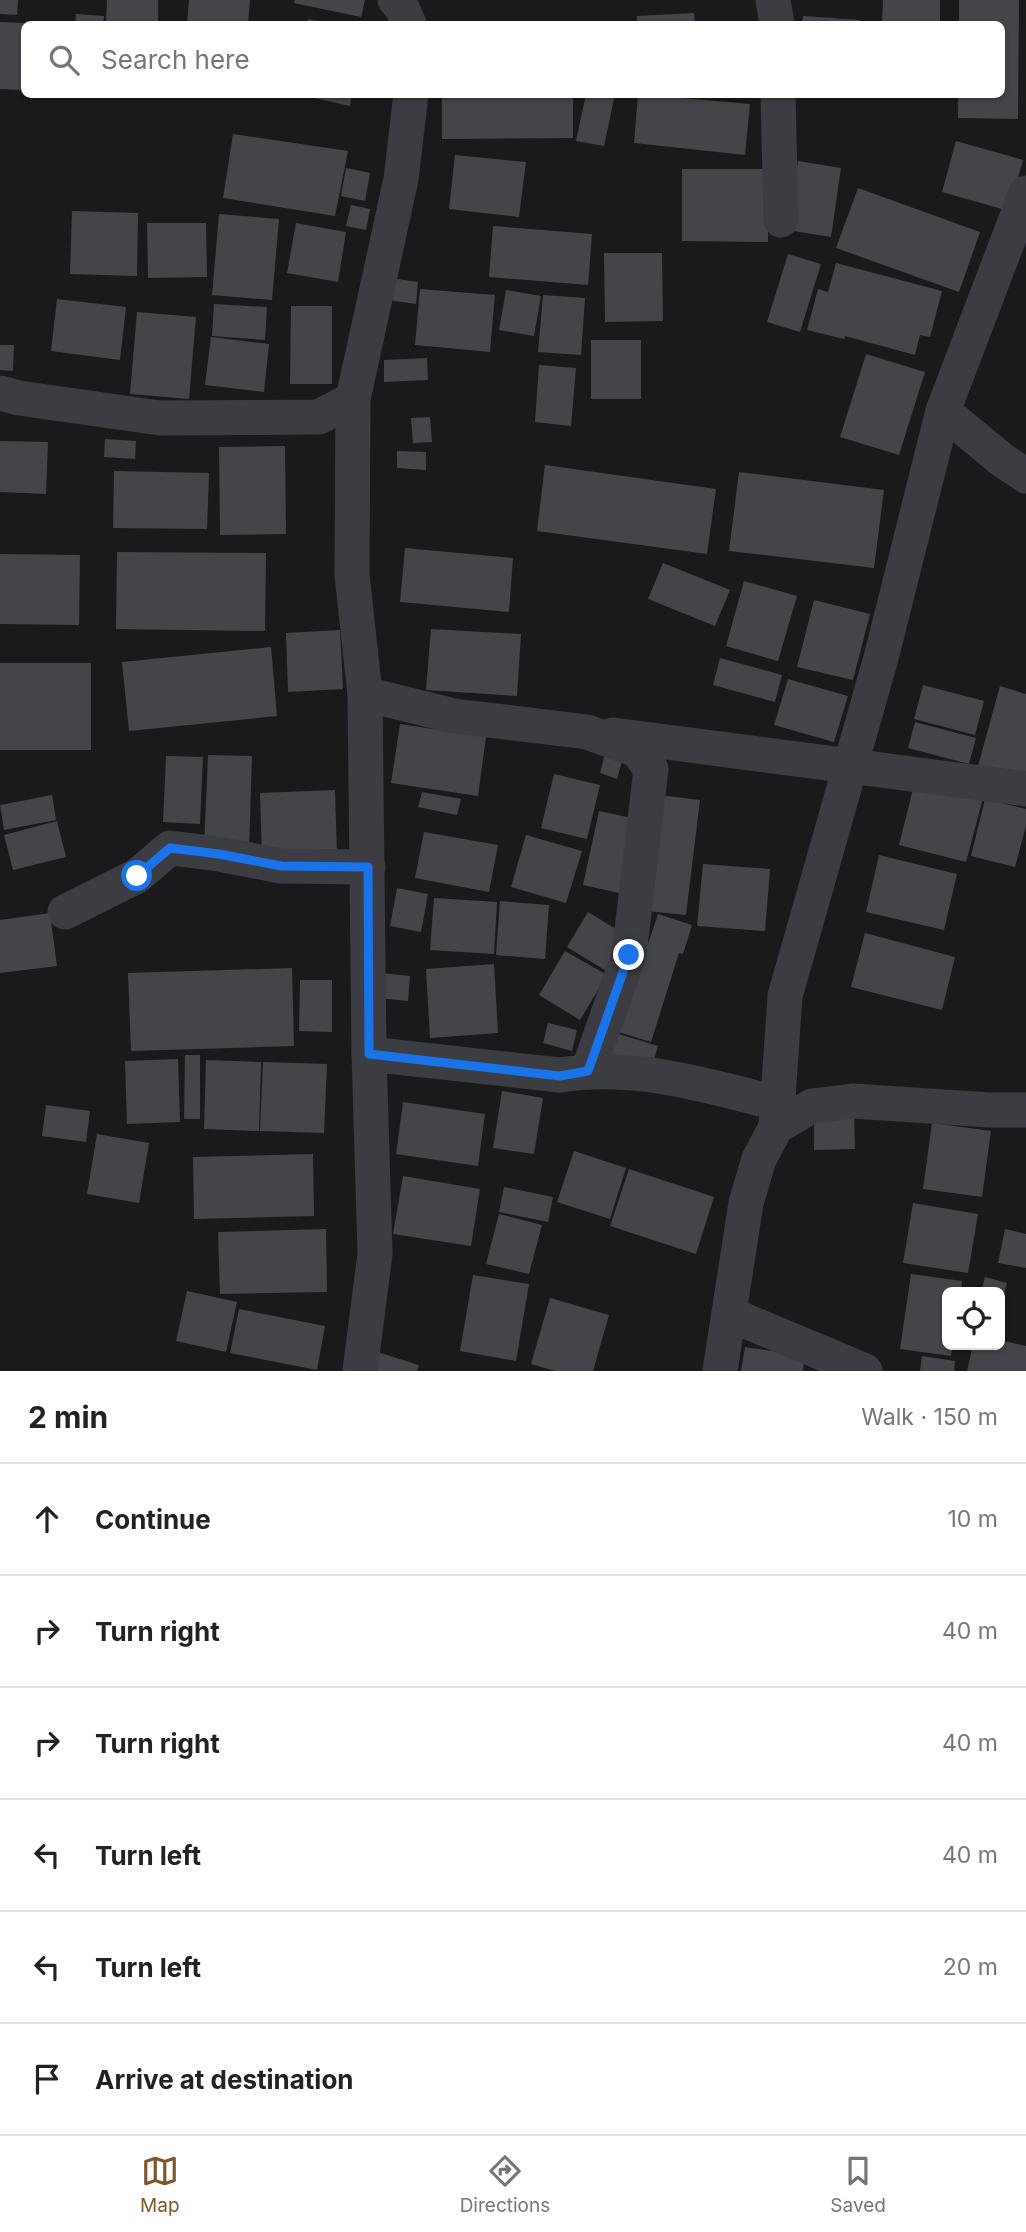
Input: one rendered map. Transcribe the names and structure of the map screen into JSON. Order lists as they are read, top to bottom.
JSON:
{
  "page": {
    "search": "Search here",
    "heading": ["2 min", "Walk · 150 m"],
    "list": [
      ["Continue", "10 m"],
      ["Turn right", "40 m"],
      ["Turn right", "40 m"],
      ["Turn left", "40 m"],
      ["Turn left", "20 m"],
      "Arrive at destination"
    ],
    "nav": ["Map", "Directions", "Saved"]
  }
}
